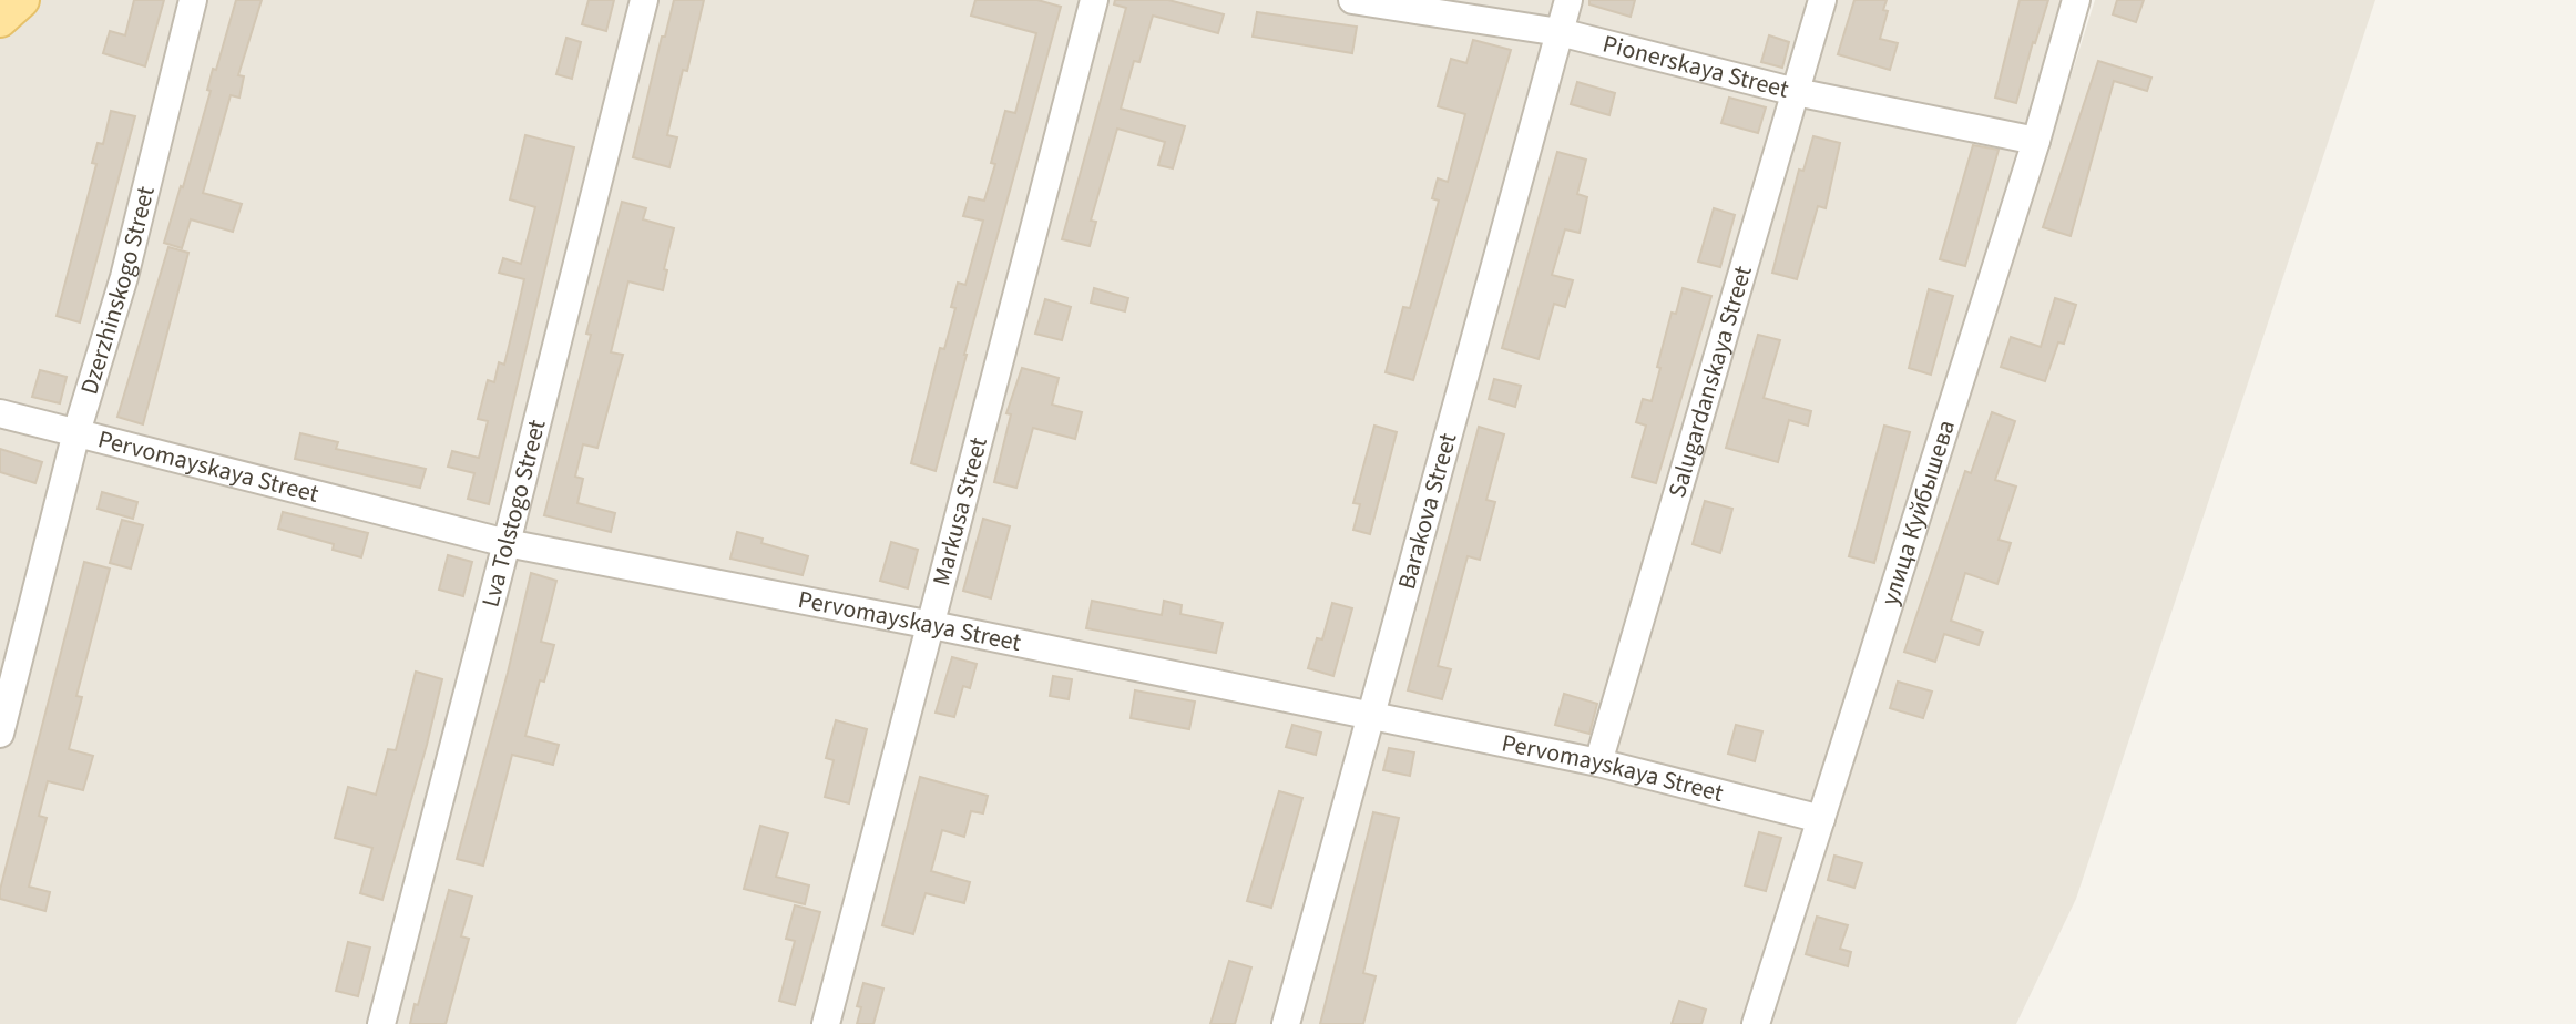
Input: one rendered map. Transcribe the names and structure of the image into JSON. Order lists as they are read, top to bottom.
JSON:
{
  "streets": {
    "street": [
      "Pionerskaya Street",
      "Dzerzhinskogo Street",
      "Salugardanskaya Street",
      "Pervomayskaya Street",
      "Lva Tolstogo Street",
      "Markusa Street",
      "Barakova Street",
      "улица Куйбышева"
    ]
  },
  "crossings": [
    ["Pionerskaya Street", "Salugardanskaya Street"],
    ["Pionerskaya Street", "Barakova Street"],
    ["Pionerskaya Street", "улица Куйбышева"],
    ["Dzerzhinskogo Street", "Pervomayskaya Street"],
    ["Salugardanskaya Street", "Pervomayskaya Street"],
    ["Pervomayskaya Street", "Lva Tolstogo Street"],
    ["Pervomayskaya Street", "Markusa Street"],
    ["Pervomayskaya Street", "Barakova Street"],
    ["Pervomayskaya Street", "улица Куйбышева"]
  ]
}
